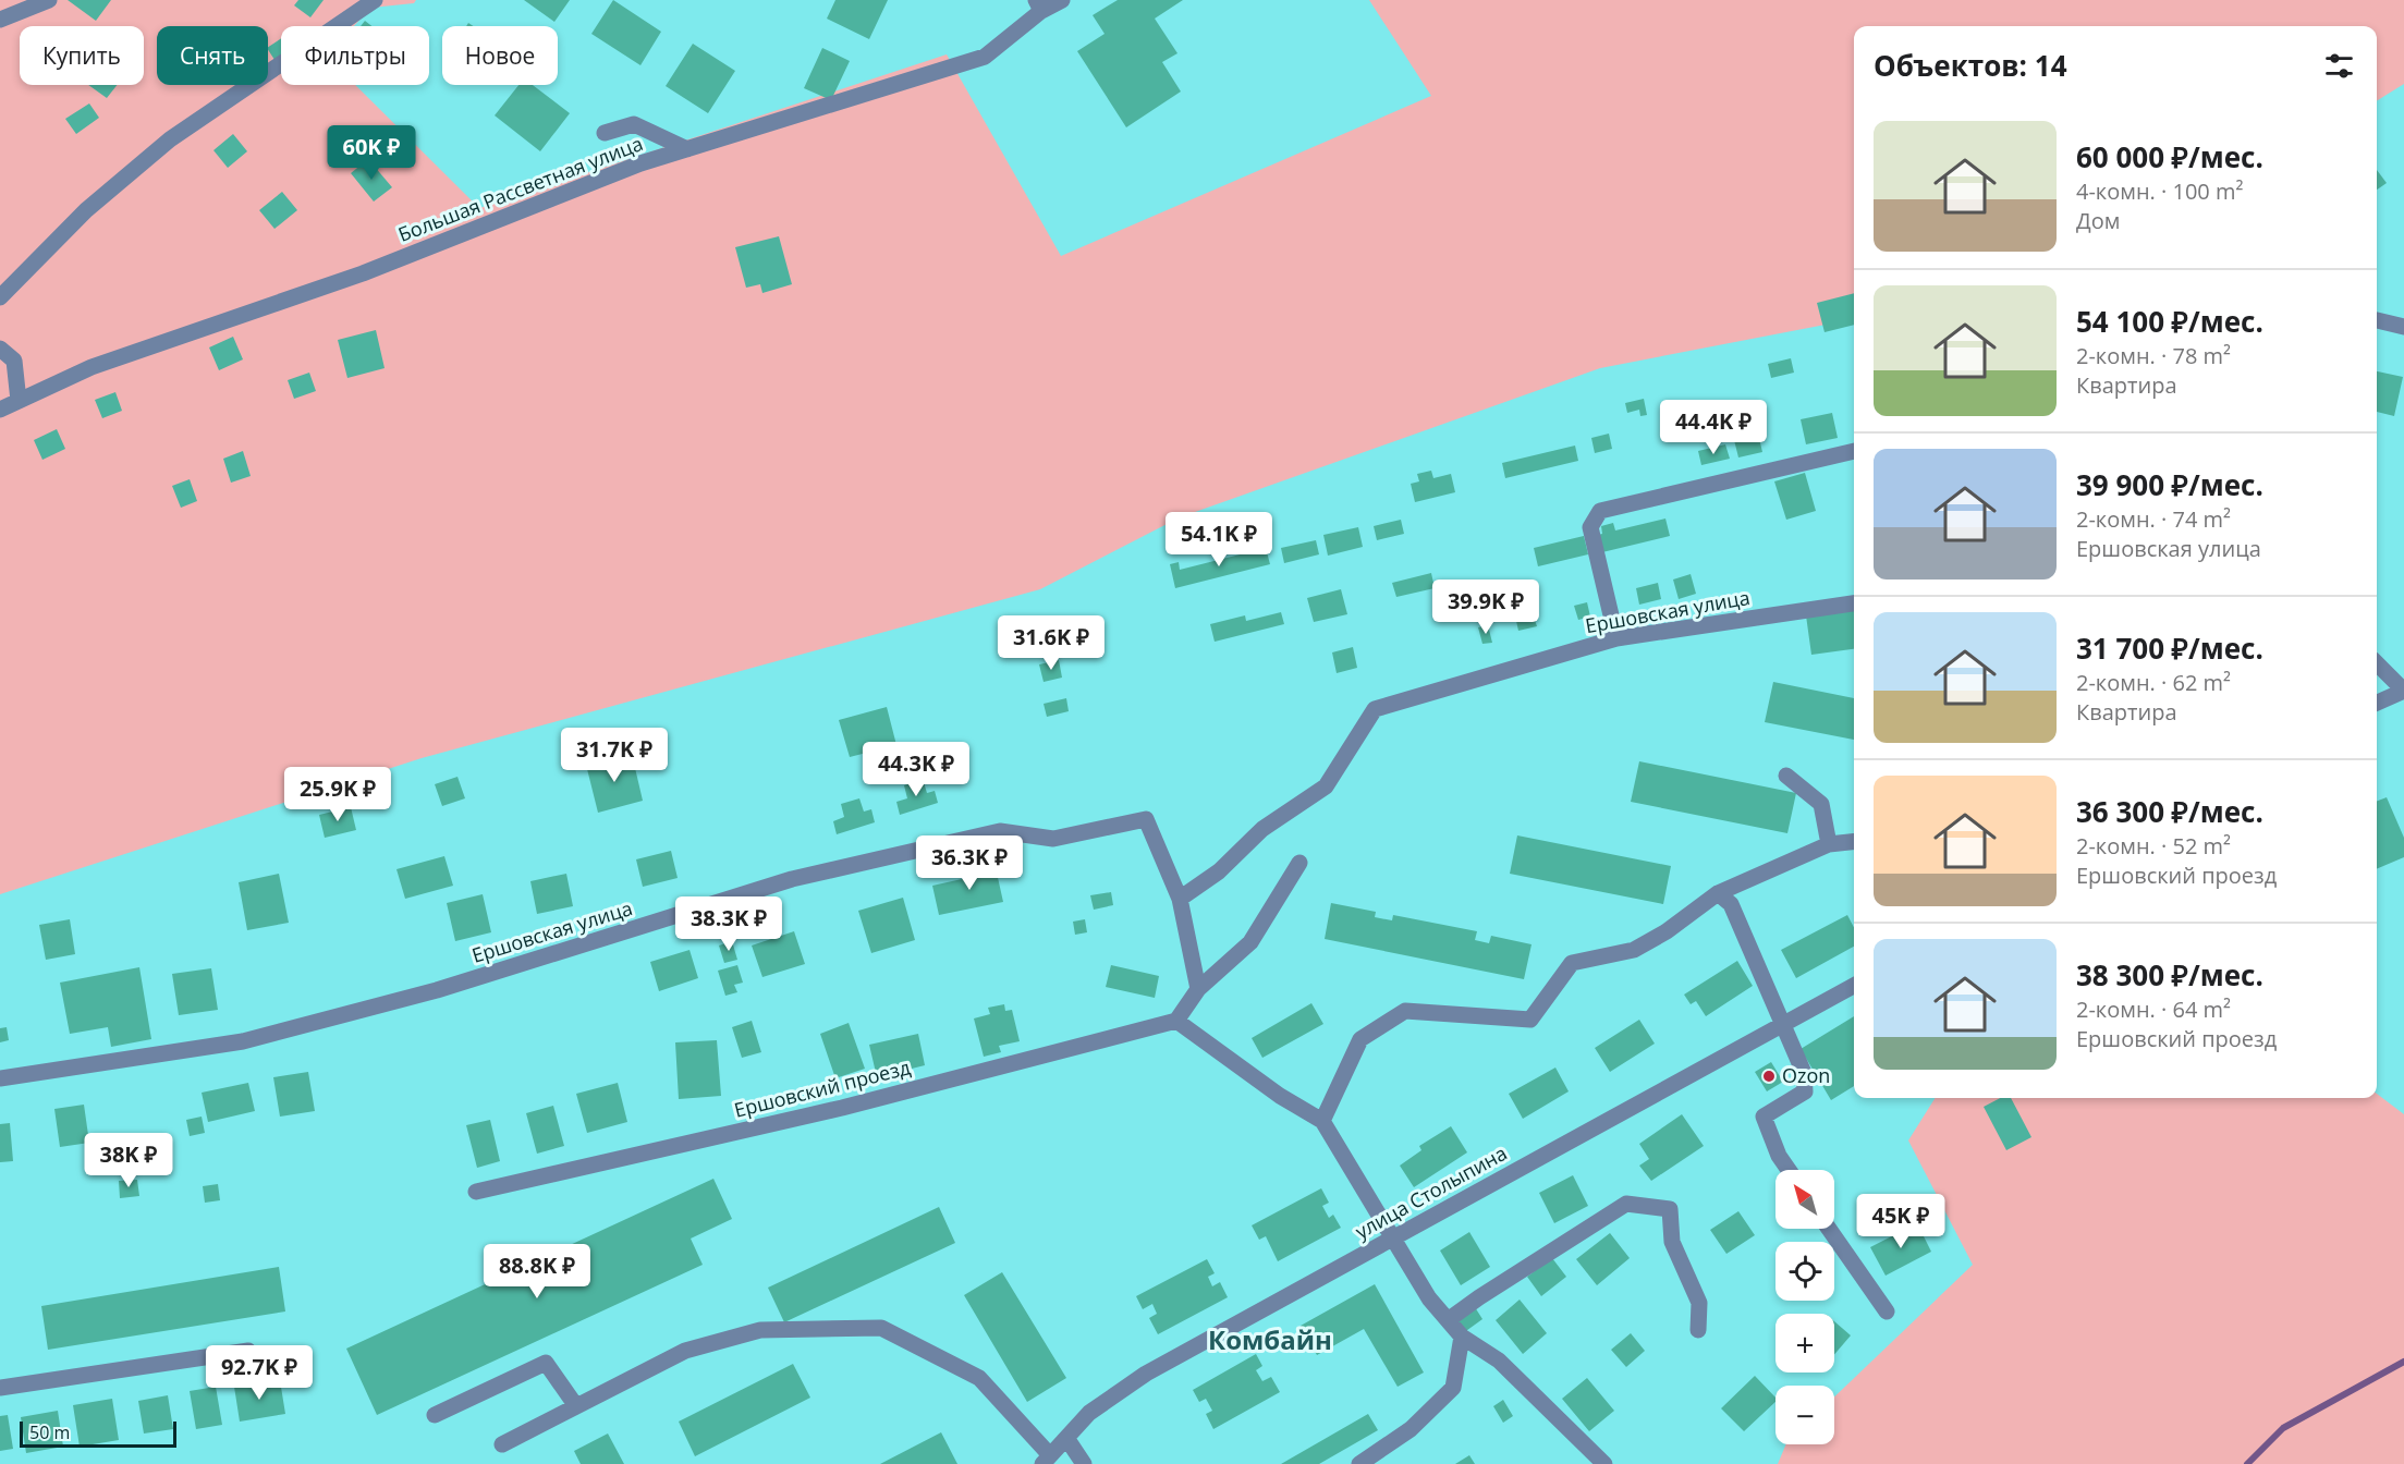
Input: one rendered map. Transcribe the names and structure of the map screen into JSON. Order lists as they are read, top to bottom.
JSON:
{
  "streets": {
    "street": [
      "Большая Рассветная улица",
      "Ершовская улица",
      "Ершовский проезд",
      "улица Столыпина"
    ]
  },
  "districts": ["Комбайн"],
  "places": ["Ozon"],
  "scale_bar": "50 m",
  "north": "top left",
  "page": {
    "chip": [
      "Купить",
      "Снять",
      "Фильтры",
      "Новое"
    ],
    "heading": "Объектов: 14",
    "list": [
      {
        "name": "60 000 ₽/мес.",
        "note": "4-комн. · 100 m² · Дом"
      },
      {
        "name": "54 100 ₽/мес.",
        "note": "2-комн. · 78 m² · Квартира"
      },
      {
        "name": "39 900 ₽/мес.",
        "note": "2-комн. · 74 m² · Ершовская улица"
      },
      {
        "name": "31 700 ₽/мес.",
        "note": "2-комн. · 62 m² · Квартира"
      },
      {
        "name": "36 300 ₽/мес.",
        "note": "2-комн. · 52 m² · Ершовский проезд"
      },
      {
        "name": "38 300 ₽/мес.",
        "note": "2-комн. · 64 m² · Ершовский проезд"
      }
    ],
    "price": [
      "60K ₽",
      "44.4K ₽",
      "54.1K ₽",
      "39.9K ₽",
      "31.6K ₽",
      "31.7K ₽",
      "44.3K ₽",
      "25.9K ₽",
      "36.3K ₽",
      "38.3K ₽",
      "38K ₽",
      "45K ₽",
      "88.8K ₽",
      "92.7K ₽"
    ],
    "map_buttons": ["+", "−"],
    "scale": "50 m"
  }
}
